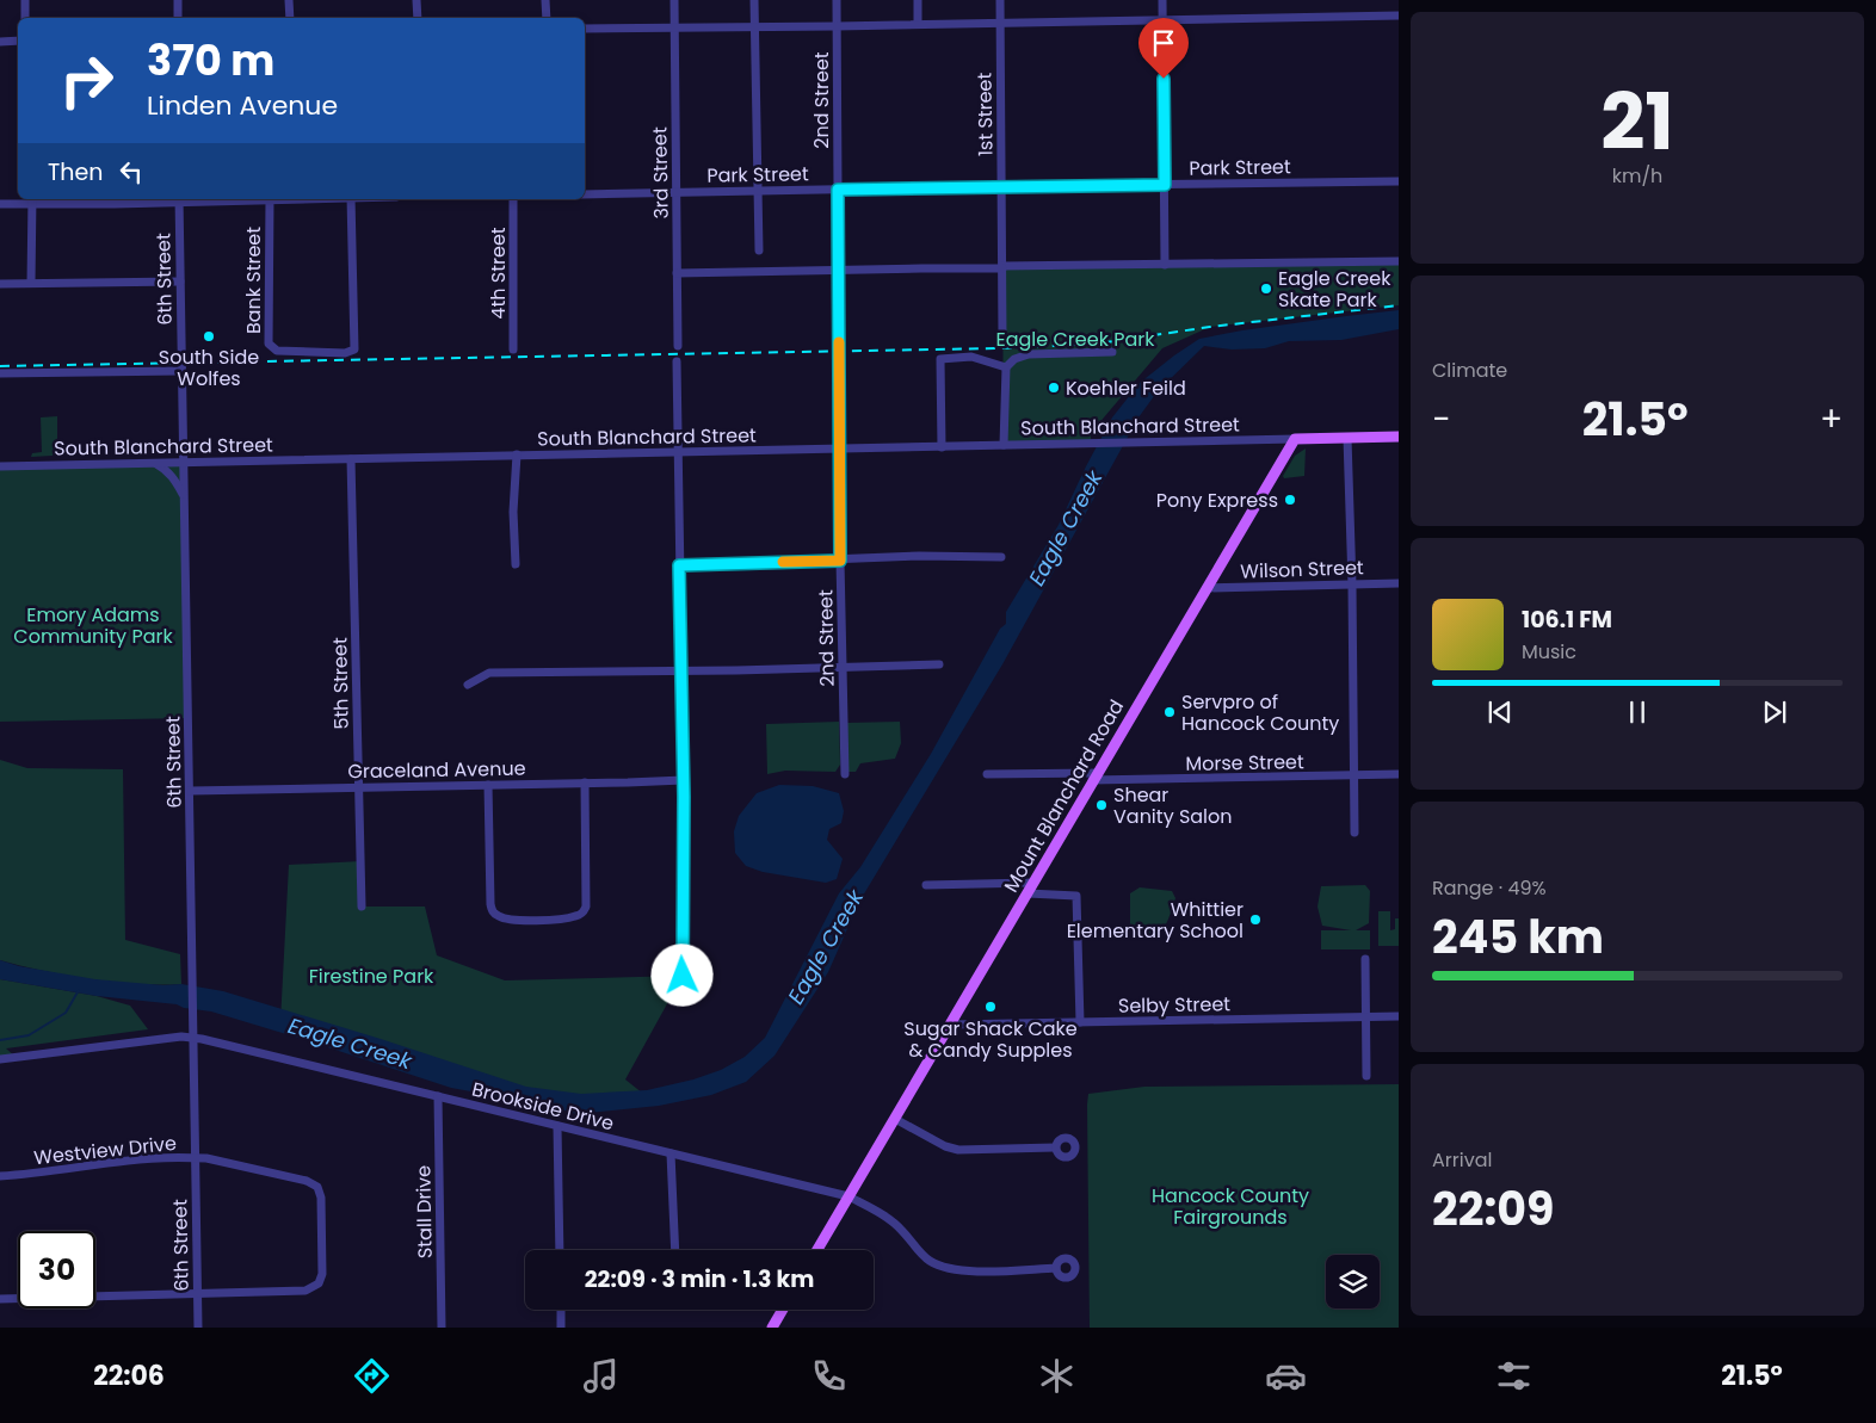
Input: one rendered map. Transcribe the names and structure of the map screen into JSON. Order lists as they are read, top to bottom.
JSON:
{
  "streets": {
    "main road": ["Mount Blanchard Road"],
    "street": [
      "2nd Street",
      "1st Street",
      "Park Street",
      "3rd Street",
      "4th Street",
      "6th Street",
      "Bank Street",
      "South Blanchard Street",
      "Wilson Street",
      "5th Street",
      "Morse Street",
      "Graceland Avenue",
      "Selby Street",
      "Brookside Drive",
      "Westview Drive",
      "Stall Drive"
    ]
  },
  "crossings": [
    ["2nd Street", "Park Street"],
    ["2nd Street", "South Blanchard Street"],
    ["1st Street", "Park Street"],
    ["Park Street", "3rd Street"],
    ["6th Street", "South Blanchard Street"],
    ["6th Street", "Graceland Avenue"],
    ["6th Street", "Brookside Drive"],
    ["6th Street", "Westview Drive"],
    ["South Blanchard Street", "5th Street"],
    ["South Blanchard Street", "Mount Blanchard Road"],
    ["Wilson Street", "Mount Blanchard Road"],
    ["5th Street", "Graceland Avenue"],
    ["Morse Street", "Mount Blanchard Road"],
    ["Mount Blanchard Road", "Selby Street"],
    ["Mount Blanchard Road", "Brookside Drive"],
    ["Brookside Drive", "Stall Drive"]
  ],
  "water": ["Eagle Creek"],
  "parks": [
    "Eagle Creek Park",
    "Emory Adams Community Park",
    "Firestine Park",
    "Hancock County Fairgrounds"
  ],
  "places": [
    "Eagle Creek Skate Park",
    "South Side Wolfes",
    "Koehler Feild",
    "Pony Express",
    "Servpro of Hancock County",
    "Shear Vanity Salon",
    "Whittier Elementary School",
    "Sugar Shack Cake & Candy Supples"
  ],
  "page": {
    "tile": [
      ["21", "km/h"],
      "Climate",
      ["Range · 49%", "245 km"],
      ["Arrival", "22:09"]
    ],
    "turn": ["370 m", "Linden Avenue"],
    "then": "Then",
    "heat": ["−", "21.5°", "+"],
    "song": ["106.1 FM", "Music"],
    "limit": "30",
    "trip": "22:09 · 3 min · 1.3 km",
    "tabs": ["22:06", "21.5°"]
  }
}
